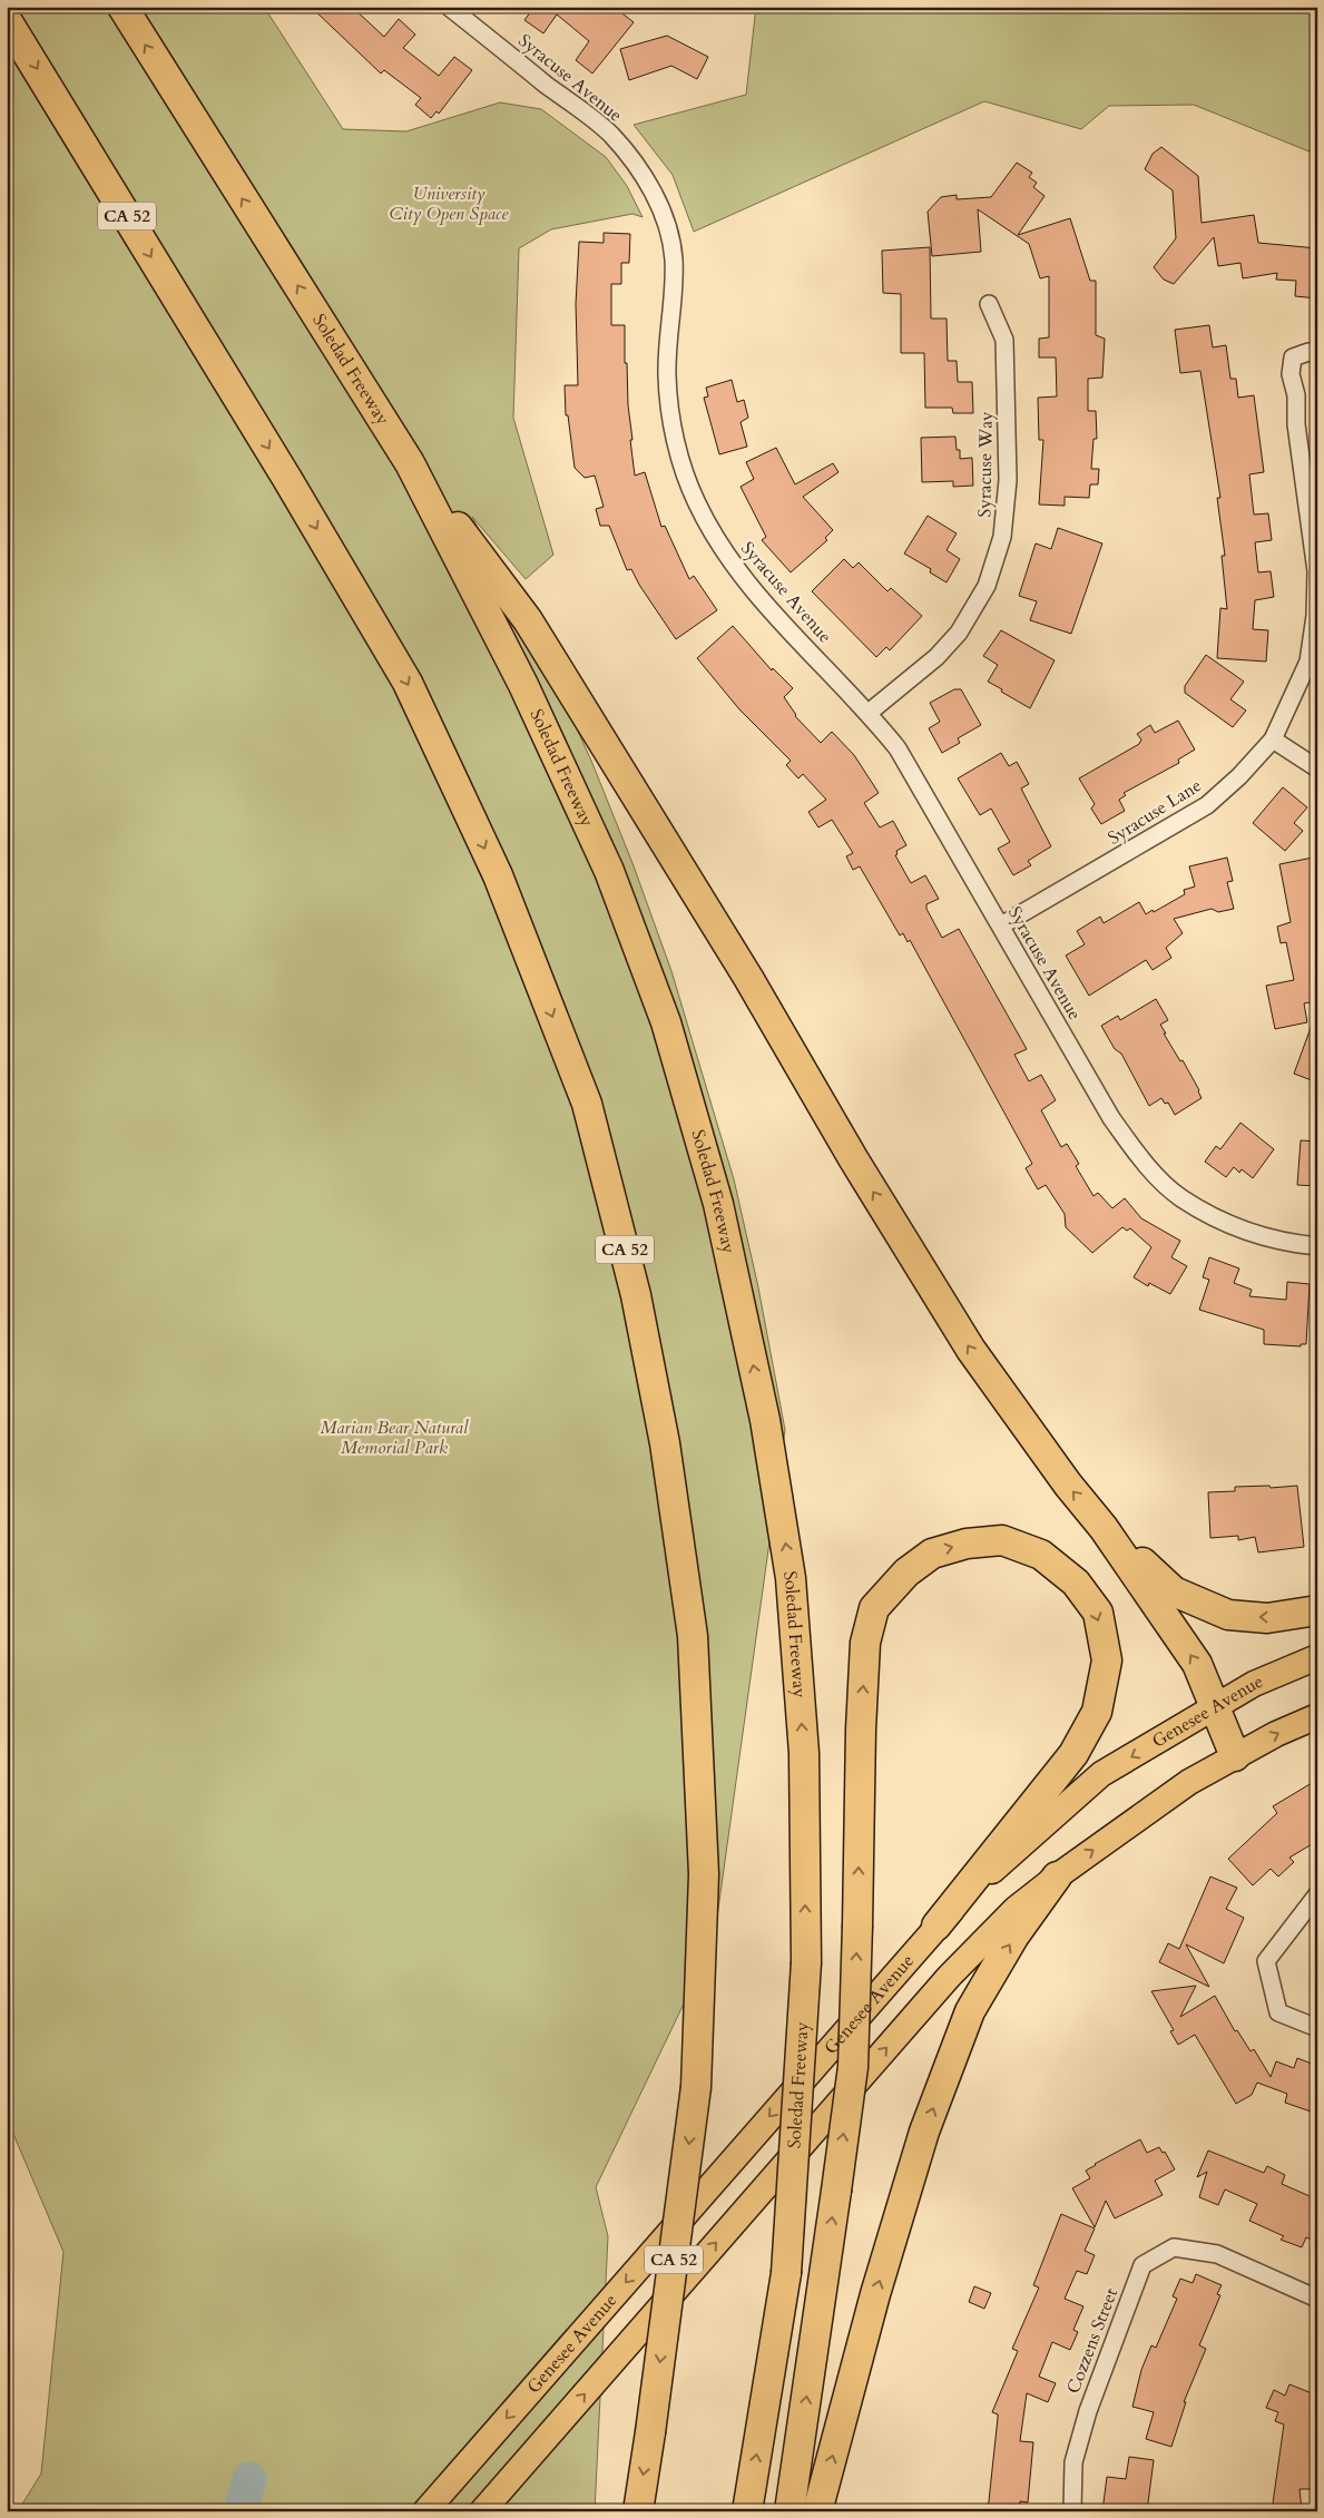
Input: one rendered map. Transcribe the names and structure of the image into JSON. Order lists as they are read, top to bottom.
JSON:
{
  "streets": {
    "highway": ["CA 52", "Soledad Freeway"],
    "main road": ["Genesee Avenue"],
    "street": [
      "Syracuse Avenue",
      "Syracuse Way",
      "Syracuse Lane",
      "Cozzens Street"
    ]
  },
  "crossings": [
    ["Syracuse Avenue", "Syracuse Way"],
    ["Syracuse Avenue", "Syracuse Lane"]
  ],
  "parks": ["University City Open Space", "Marian Bear Natural Memorial Park"]
}
